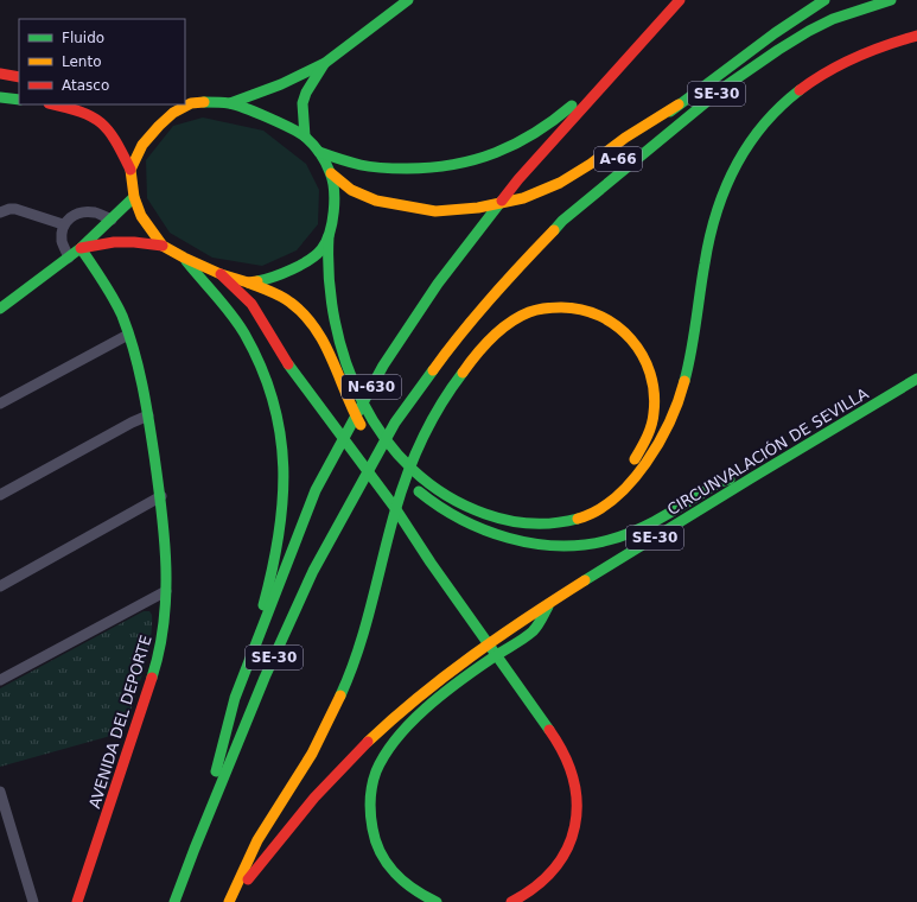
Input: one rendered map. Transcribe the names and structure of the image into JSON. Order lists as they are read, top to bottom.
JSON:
{
  "streets": {
    "main road": [
      "SE-30",
      "A-66",
      "N-630",
      "CIRCUNVALACIÓN DE SEVILLA",
      "AVENIDA DEL DEPORTE"
    ]
  },
  "crossings": [
    ["SE-30", "A-66"],
    ["SE-30", "N-630"]
  ],
  "legend": ["Fluido", "Lento", "Atasco"]
}
